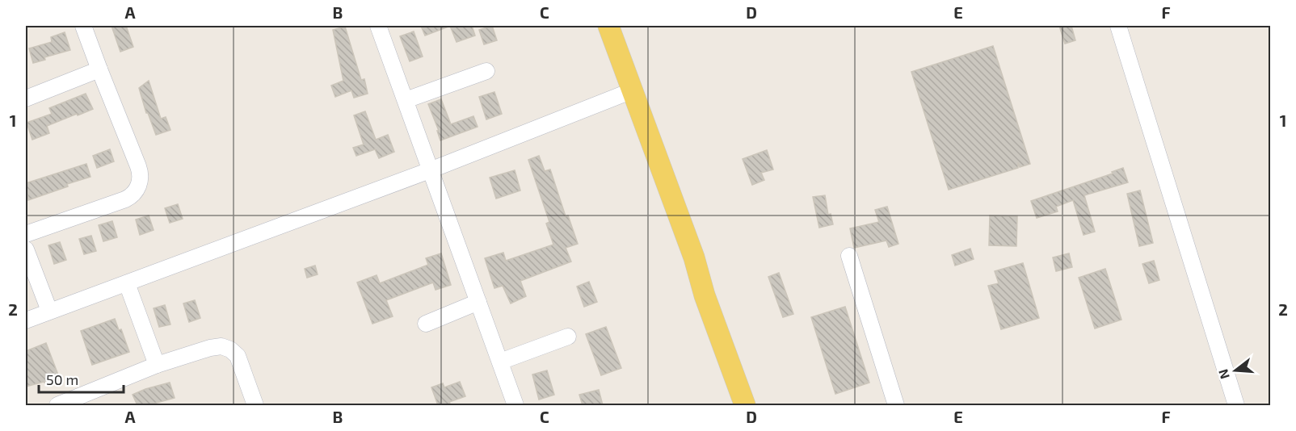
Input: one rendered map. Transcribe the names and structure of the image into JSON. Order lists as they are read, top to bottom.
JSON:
{
  "scale_bar": "50 m",
  "north": "left",
  "grid": {
    "columns": [
      "A",
      "B",
      "C",
      "D",
      "E",
      "F"
    ],
    "rows": ["1", "2"]
  }
}
